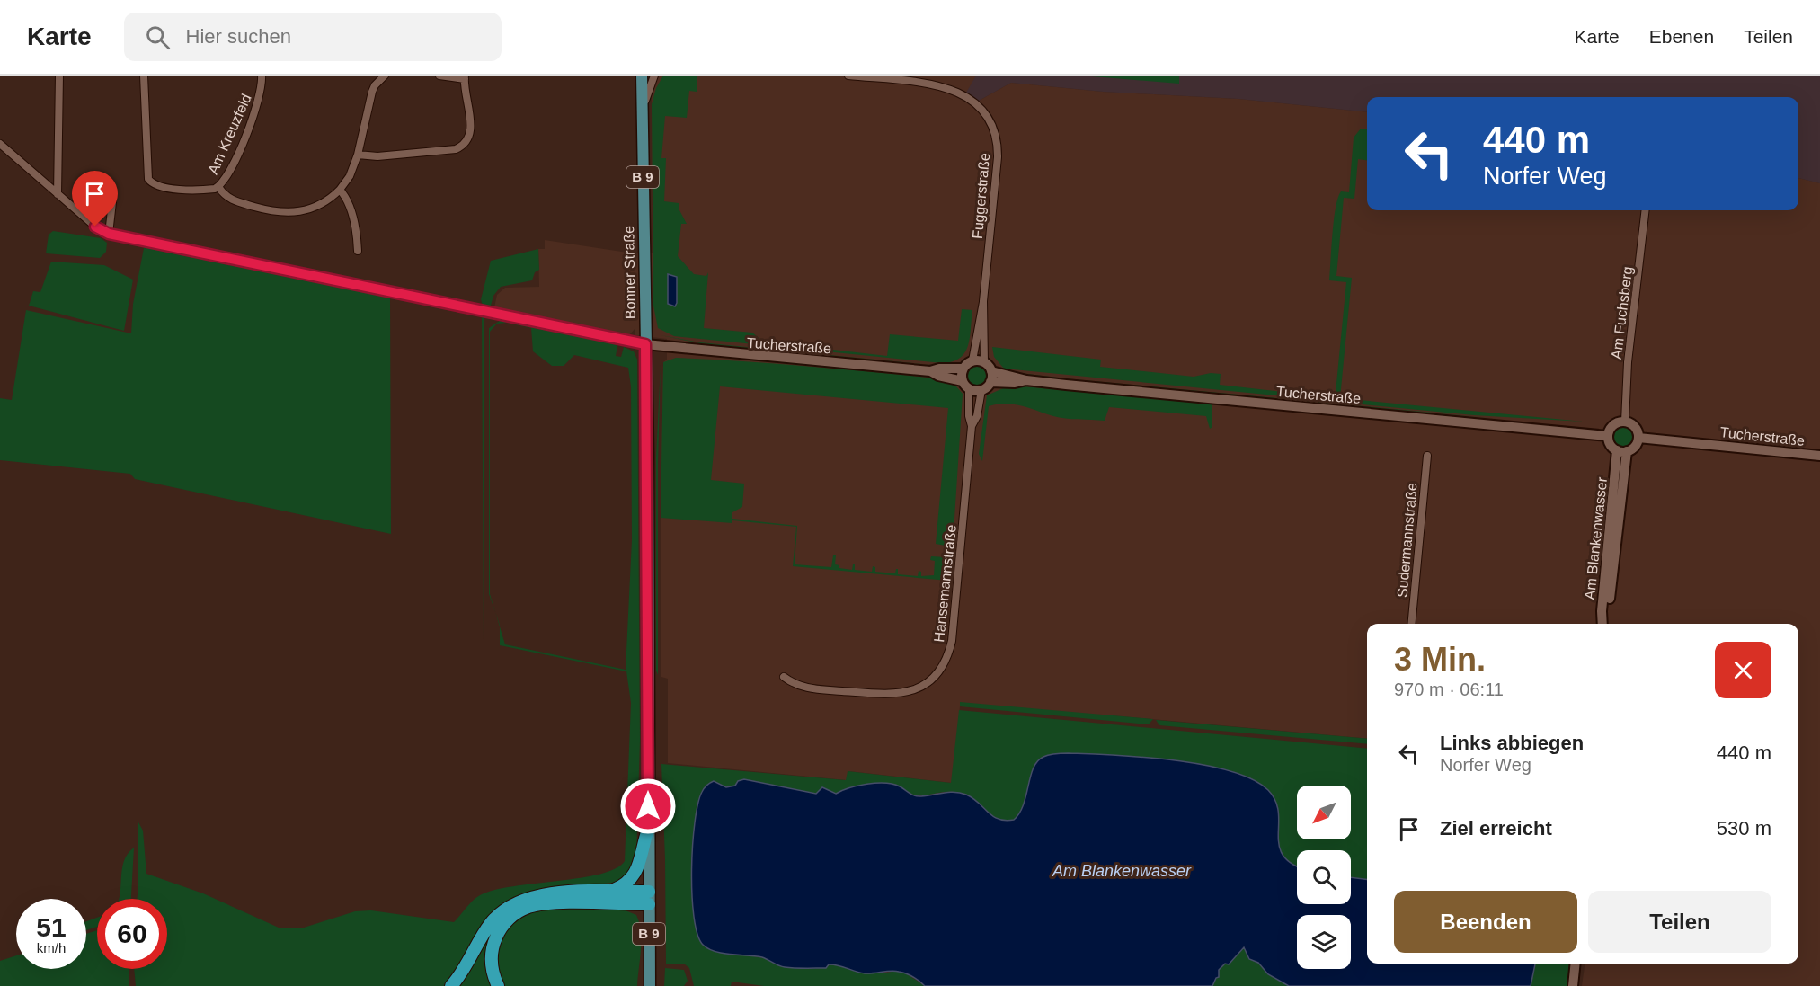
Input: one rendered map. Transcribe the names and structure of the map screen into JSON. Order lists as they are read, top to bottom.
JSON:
{
  "streets": {
    "main road": [
      "B 9",
      "Bonner Straße",
      "Tucherstraße",
      "Am Blankenwasser"
    ],
    "street": [
      "Am Kreuzfeld",
      "Fuggerstraße",
      "Am Fuchsberg",
      "Sudermannstraße",
      "Hansemannstraße"
    ]
  },
  "crossings": [
    ["Fuggerstraße", "Tucherstraße"],
    ["Fuggerstraße", "Hansemannstraße"],
    ["Bonner Straße", "Tucherstraße"],
    ["Am Fuchsberg", "Tucherstraße"],
    ["Am Fuchsberg", "Am Blankenwasser"],
    ["Tucherstraße", "Am Blankenwasser"],
    ["Tucherstraße", "Hansemannstraße"]
  ],
  "water": ["Am Blankenwasser"],
  "north": "bottom left",
  "page": {
    "header": "Karte",
    "search": "Hier suchen",
    "nav": ["Karte", "Ebenen", "Teilen"],
    "turn": ["440 m", "Norfer Weg"],
    "heading": ["3 Min.", "970 m · 06:11"],
    "list": [
      {
        "name": "Links abbiegen",
        "note": "Norfer Weg",
        "value": "440 m"
      },
      {
        "name": "Ziel erreicht",
        "value": "530 m"
      }
    ],
    "buttons": ["Beenden", "Teilen"],
    "speed": "51 km/h",
    "limit": "60"
  }
}
